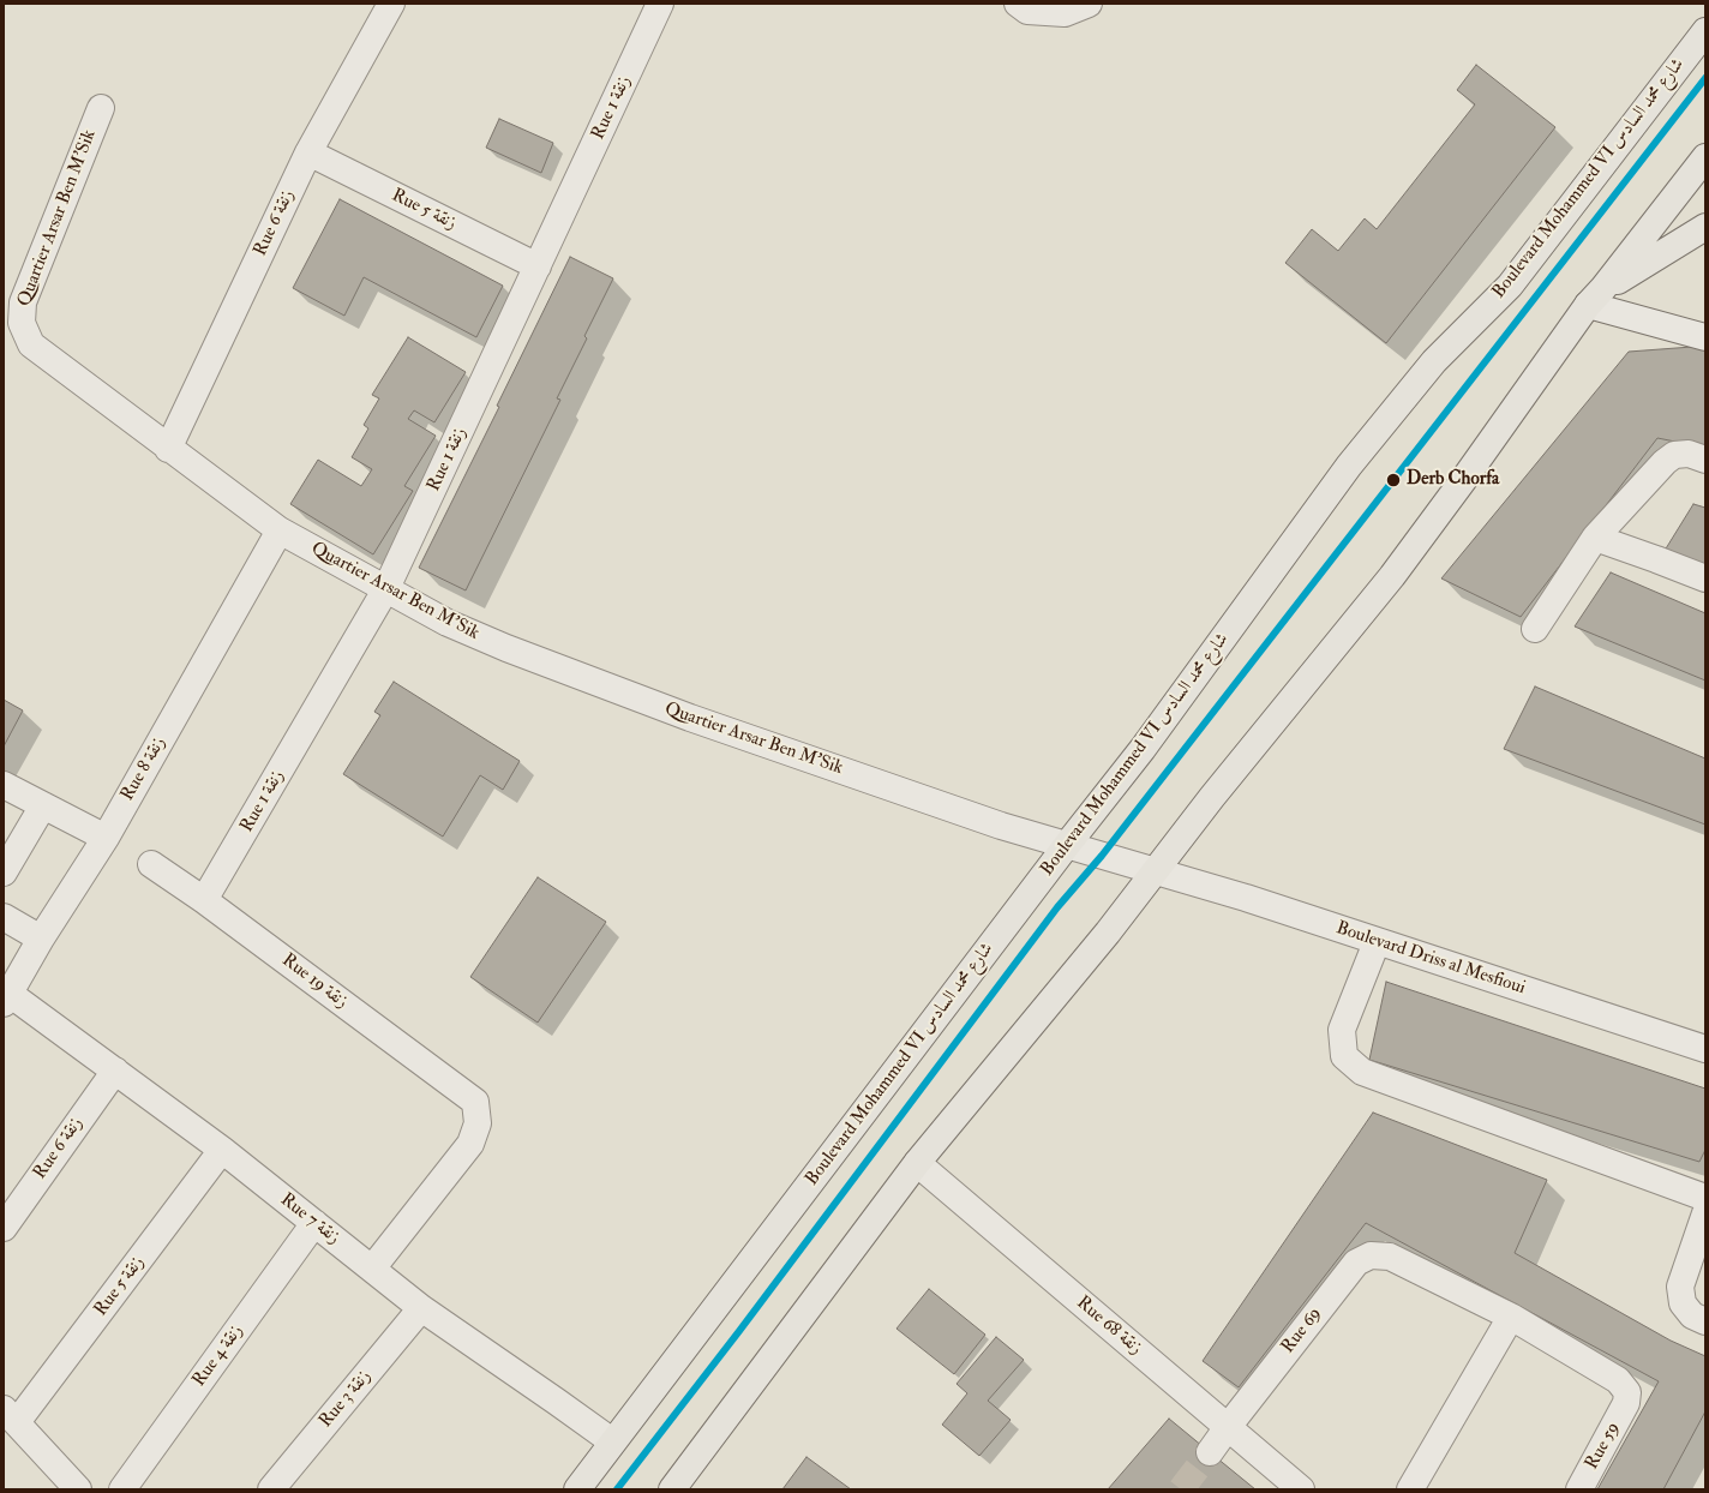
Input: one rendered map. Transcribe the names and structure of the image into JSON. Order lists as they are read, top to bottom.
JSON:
{
  "streets": {
    "main road": ["Boulevard Mohammed VI شارع محمد السادس"],
    "street": [
      "Rue 1 زنقة",
      "Rue 5 زنقة",
      "Quartier Arsar Ben M'Sik",
      "Rue 6 زنقة",
      "Rue 8 زنقة",
      "Boulevard Driss al Mesfioui",
      "Rue 19 زنقة",
      "Rue 7 زنقة",
      "Rue 68 زنقة",
      "Rue 69",
      "Rue 4 زنقة",
      "Rue 3 زنقة",
      "Rue 59"
    ]
  },
  "crossings": [
    ["Rue 1 زنقة", "Rue 5 زنقة"],
    ["Rue 1 زنقة", "Quartier Arsar Ben M'Sik"],
    ["Rue 1 زنقة", "Rue 19 زنقة"],
    ["Boulevard Mohammed VI شارع محمد السادس", "Quartier Arsar Ben M'Sik"],
    ["Boulevard Mohammed VI شارع محمد السادس", "Rue 7 زنقة"],
    ["Rue 5 زنقة", "Rue 6 زنقة"],
    ["Rue 5 زنقة", "Rue 7 زنقة"],
    ["Quartier Arsar Ben M'Sik", "Rue 6 زنقة"],
    ["Quartier Arsar Ben M'Sik", "Rue 8 زنقة"],
    ["Quartier Arsar Ben M'Sik", "Boulevard Driss al Mesfioui"],
    ["Rue 6 زنقة", "Rue 7 زنقة"],
    ["Rue 8 زنقة", "Rue 7 زنقة"],
    ["Rue 19 زنقة", "Rue 7 زنقة"],
    ["Rue 7 زنقة", "Rue 4 زنقة"],
    ["Rue 7 زنقة", "Rue 3 زنقة"],
    ["Rue 68 زنقة", "Rue 69"],
    ["Rue 69", "Rue 59"]
  ],
  "places": ["Derb Chorfa"]
}
